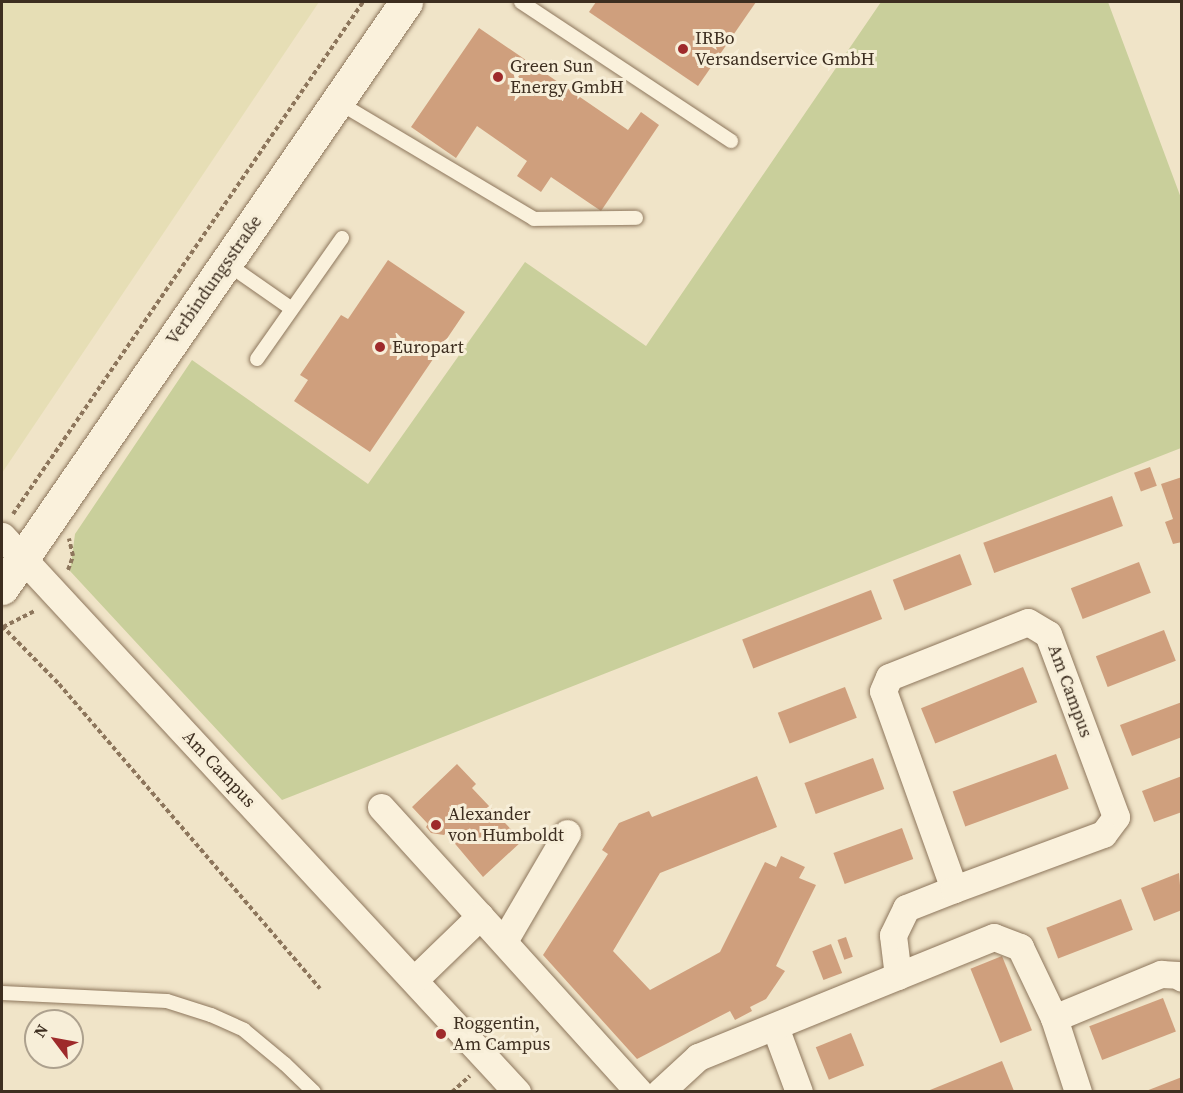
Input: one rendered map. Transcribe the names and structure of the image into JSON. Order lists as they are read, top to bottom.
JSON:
{
  "streets": {
    "street": ["Verbindungsstraße", "Am Campus"]
  },
  "crossings": [
    ["Verbindungsstraße", "Am Campus"]
  ],
  "places": [
    "IRBo Versandservice GmbH",
    "Green Sun Energy GmbH",
    "Europart",
    "Alexander von Humboldt",
    "Roggentin, Am Campus"
  ],
  "north": "top left"
}
